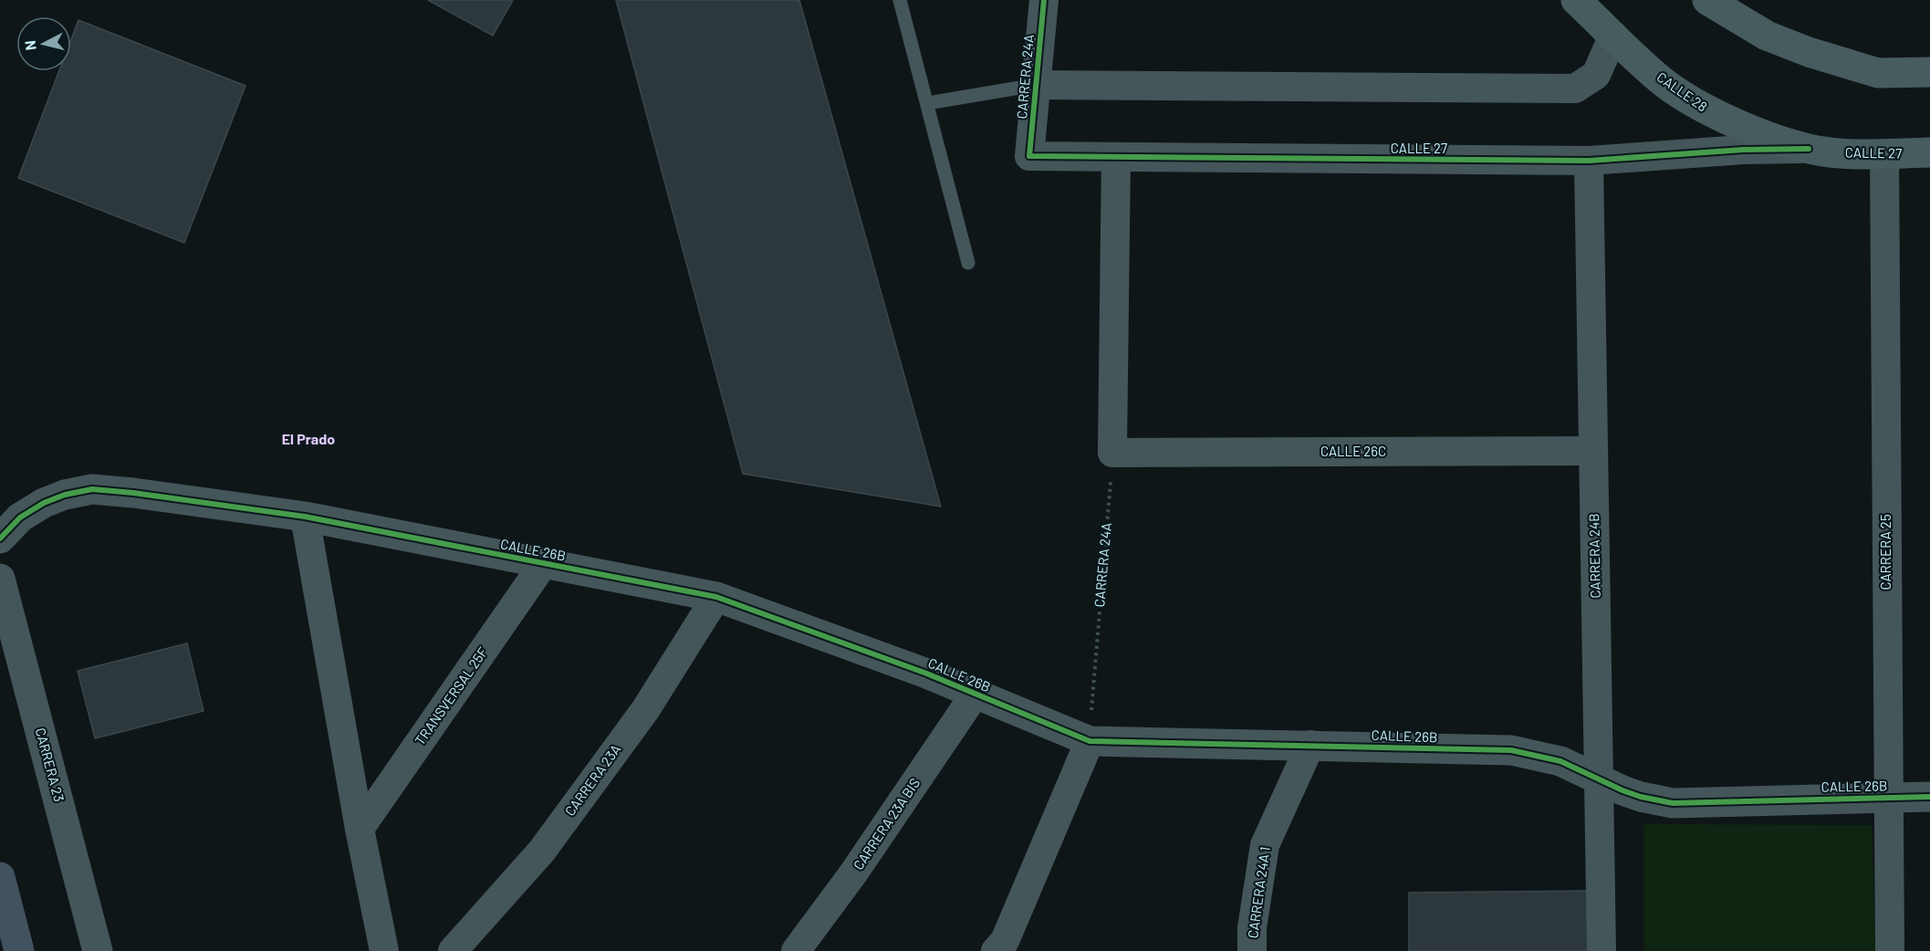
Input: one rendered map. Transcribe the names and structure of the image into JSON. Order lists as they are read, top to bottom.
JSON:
{
  "streets": {
    "main road": ["CALLE 28", "CALLE 27"],
    "street": [
      "CARRERA 24A",
      "CALLE 26C",
      "CALLE 26B",
      "CARRERA 25",
      "CARRERA 24B",
      "TRANSVERSAL 25F",
      "CARRERA 23",
      "CARRERA 23A",
      "CARRERA 23A BIS",
      "CARRERA 24A 1"
    ]
  },
  "crossings": [
    ["CARRERA 24A", "CALLE 27"],
    ["CARRERA 24A", "CALLE 26C"],
    ["CARRERA 24A", "CALLE 26B"],
    ["CALLE 28", "CALLE 27"],
    ["CALLE 27", "CARRERA 25"],
    ["CALLE 27", "CARRERA 24B"],
    ["CALLE 26C", "CARRERA 24B"],
    ["CALLE 26B", "CARRERA 25"],
    ["CALLE 26B", "CARRERA 24B"],
    ["CALLE 26B", "TRANSVERSAL 25F"],
    ["CALLE 26B", "CARRERA 23A"],
    ["CALLE 26B", "CARRERA 23A BIS"],
    ["CALLE 26B", "CARRERA 24A 1"]
  ],
  "districts": ["El Prado"],
  "north": "left"
}
